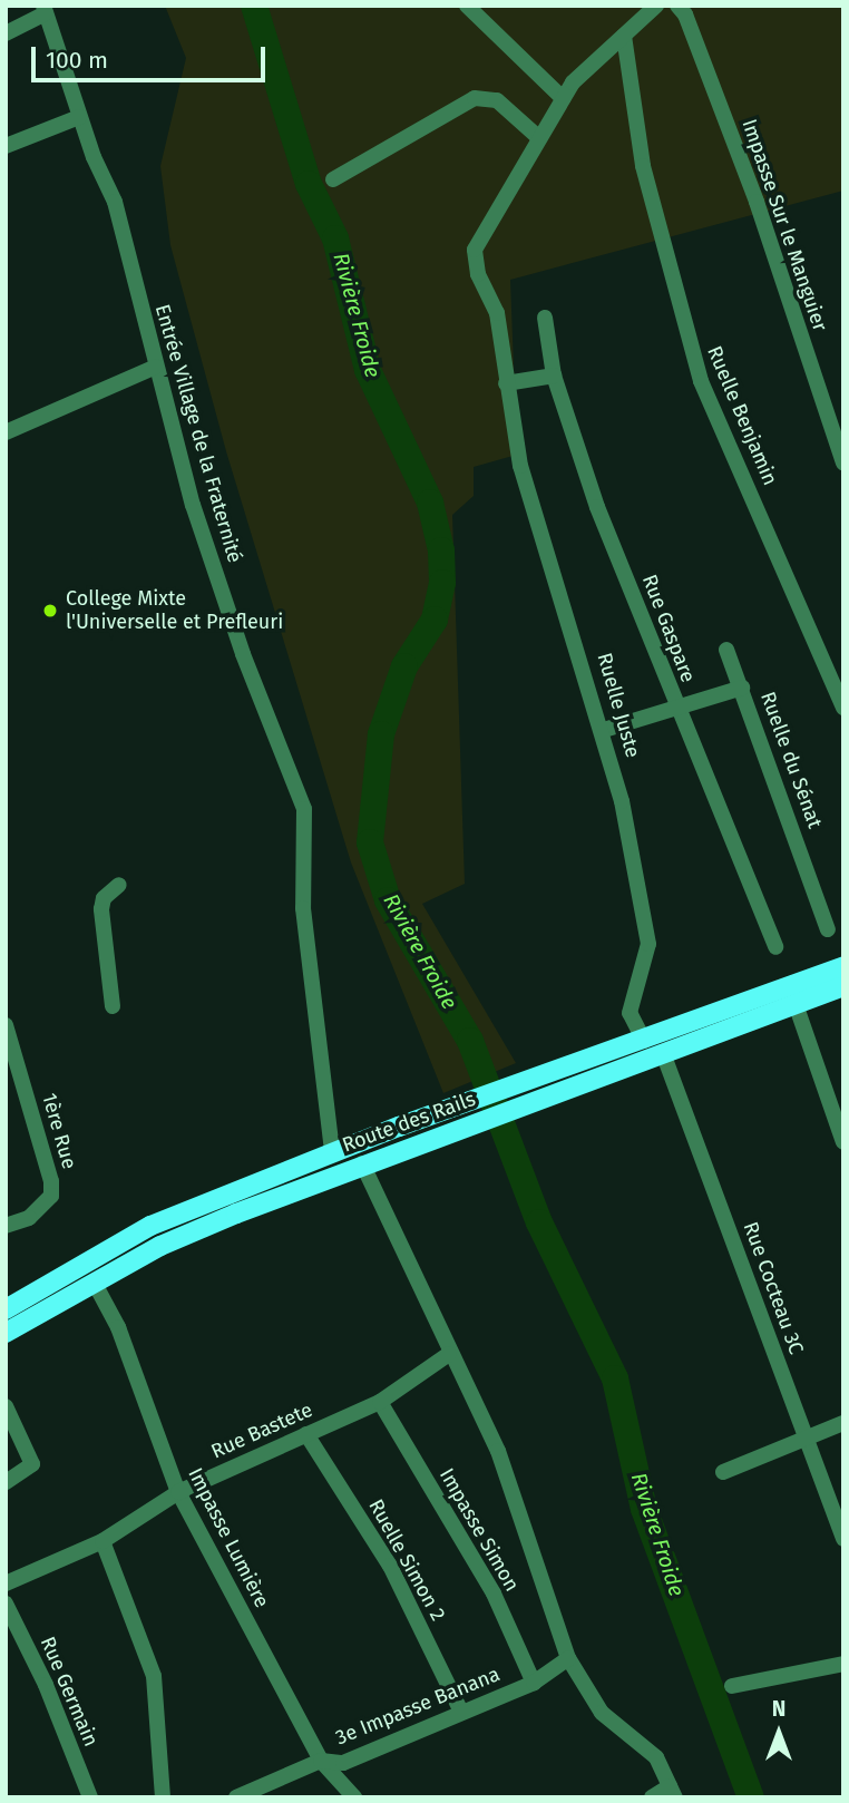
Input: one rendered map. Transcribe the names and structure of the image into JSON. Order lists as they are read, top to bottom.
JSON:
{
  "streets": {
    "main road": ["Route des Rails"],
    "street": [
      "Impasse Sur le Manguier",
      "Ruelle Benjamin",
      "Entrée Village de la Fraternité",
      "Rue Gaspare",
      "Ruelle Juste",
      "Ruelle du Sénat",
      "1ère Rue",
      "Rue Cocteau 3C",
      "Rue Bastete",
      "Impasse Simon",
      "Impasse Lumière",
      "Ruelle Simon 2",
      "Rue Germain",
      "3e Impasse Banana"
    ]
  },
  "crossings": [
    ["Ruelle Benjamin", "Ruelle Juste"],
    ["Entrée Village de la Fraternité", "Route des Rails"],
    ["Ruelle Juste", "Route des Rails"],
    ["Route des Rails", "Rue Cocteau 3C"],
    ["Route des Rails", "Impasse Lumière"],
    ["Rue Bastete", "Impasse Simon"],
    ["Rue Bastete", "Impasse Lumière"],
    ["Rue Bastete", "Ruelle Simon 2"],
    ["Impasse Simon", "3e Impasse Banana"],
    ["Impasse Lumière", "3e Impasse Banana"],
    ["Ruelle Simon 2", "3e Impasse Banana"]
  ],
  "water": ["Rivière Froide"],
  "places": ["College Mixte l'Universelle et Prefleuri"],
  "scale_bar": "100 m",
  "north": "top"
}
